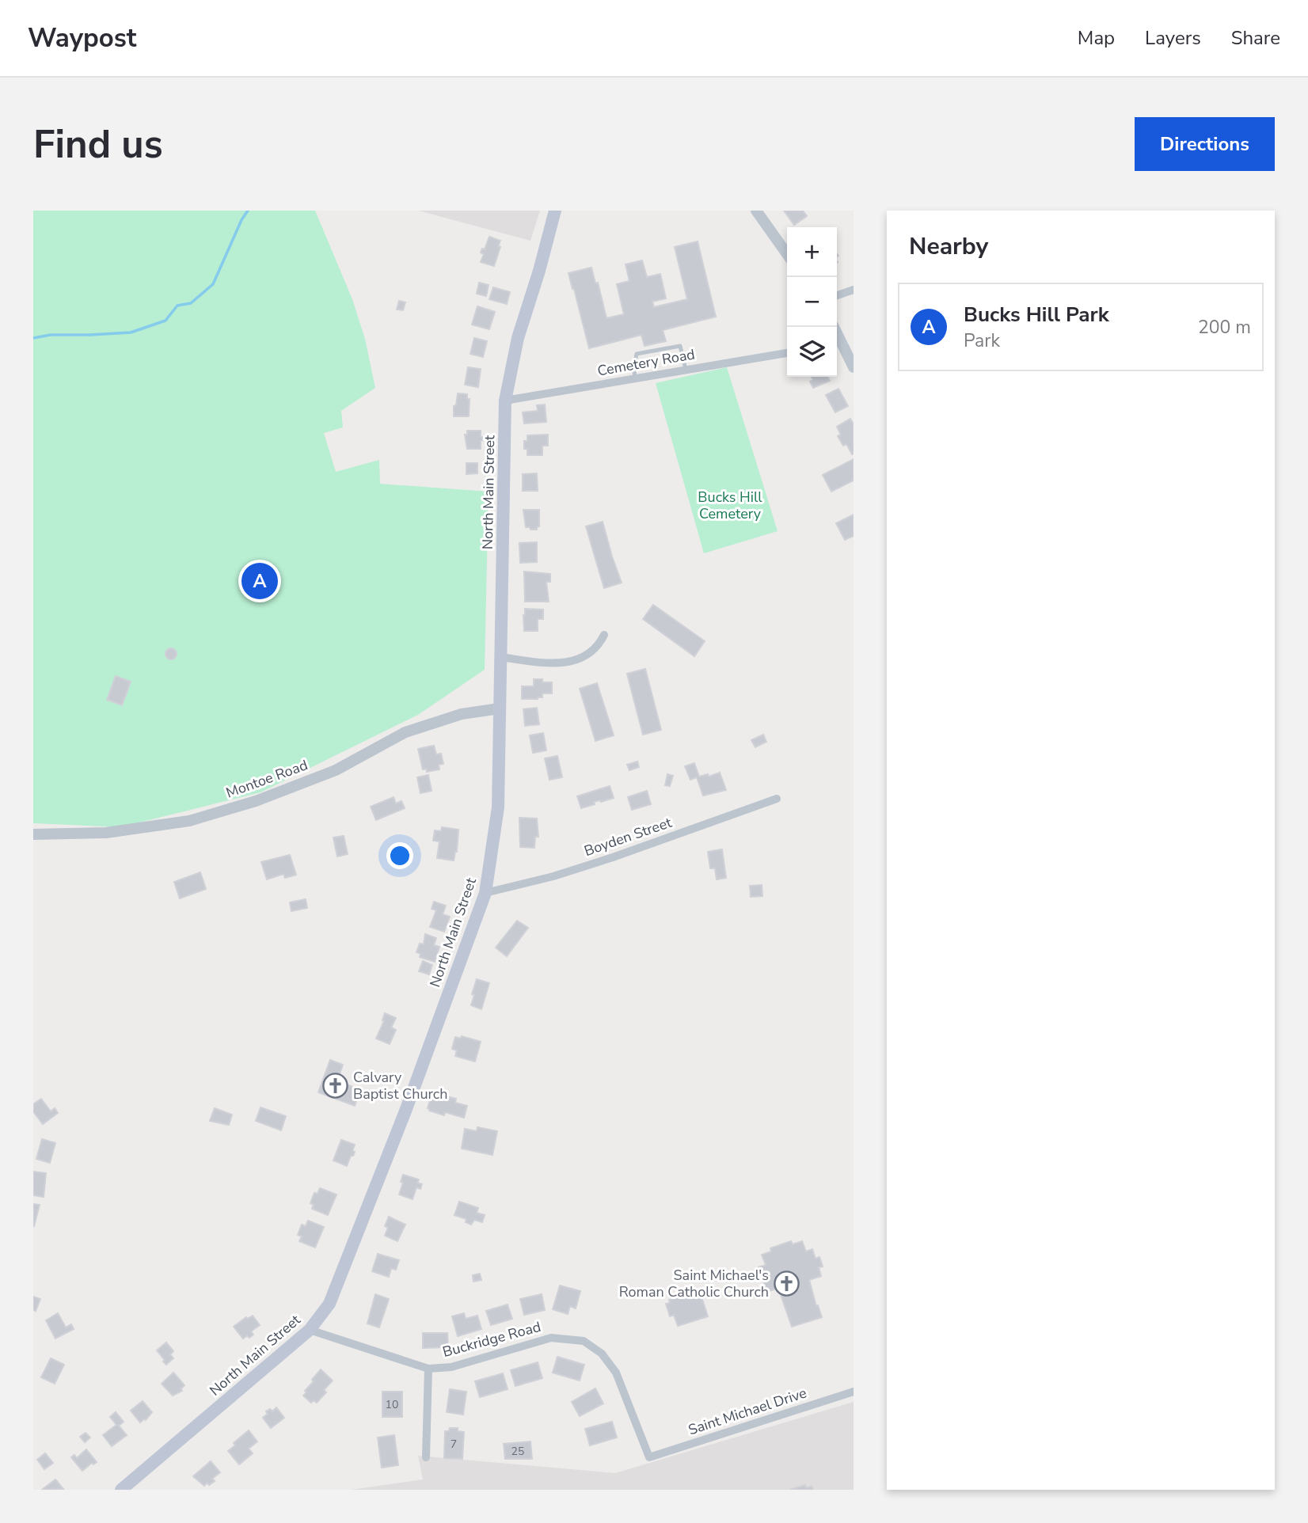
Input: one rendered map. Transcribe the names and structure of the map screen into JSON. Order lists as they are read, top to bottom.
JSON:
{
  "streets": {
    "main road": ["North Main Street"],
    "street": [
      "Cemetery Road",
      "Montoe Road",
      "Boyden Street",
      "Buckridge Road",
      "Saint Michael Drive"
    ]
  },
  "crossings": [
    ["Cemetery Road", "North Main Street"],
    ["North Main Street", "Montoe Road"],
    ["North Main Street", "Boyden Street"],
    ["North Main Street", "Buckridge Road"],
    ["Buckridge Road", "Saint Michael Drive"]
  ],
  "parks": ["Bucks Hill Cemetery"],
  "places": {
    "church": ["Calvary Baptist Church", "Saint Michael's Roman Catholic Church"]
  },
  "house_numbers": ["10", "7", "25"],
  "page": {
    "header": "Waypost",
    "nav": ["Map", "Layers", "Share"],
    "buttons": "Directions",
    "title": "Find us",
    "heading": "Nearby",
    "map_buttons": ["+", "−"],
    "list": [
      {
        "mark": "A",
        "name": "Bucks Hill Park",
        "note": "Park",
        "value": "200 m"
      }
    ],
    "pins": "A"
  }
}
